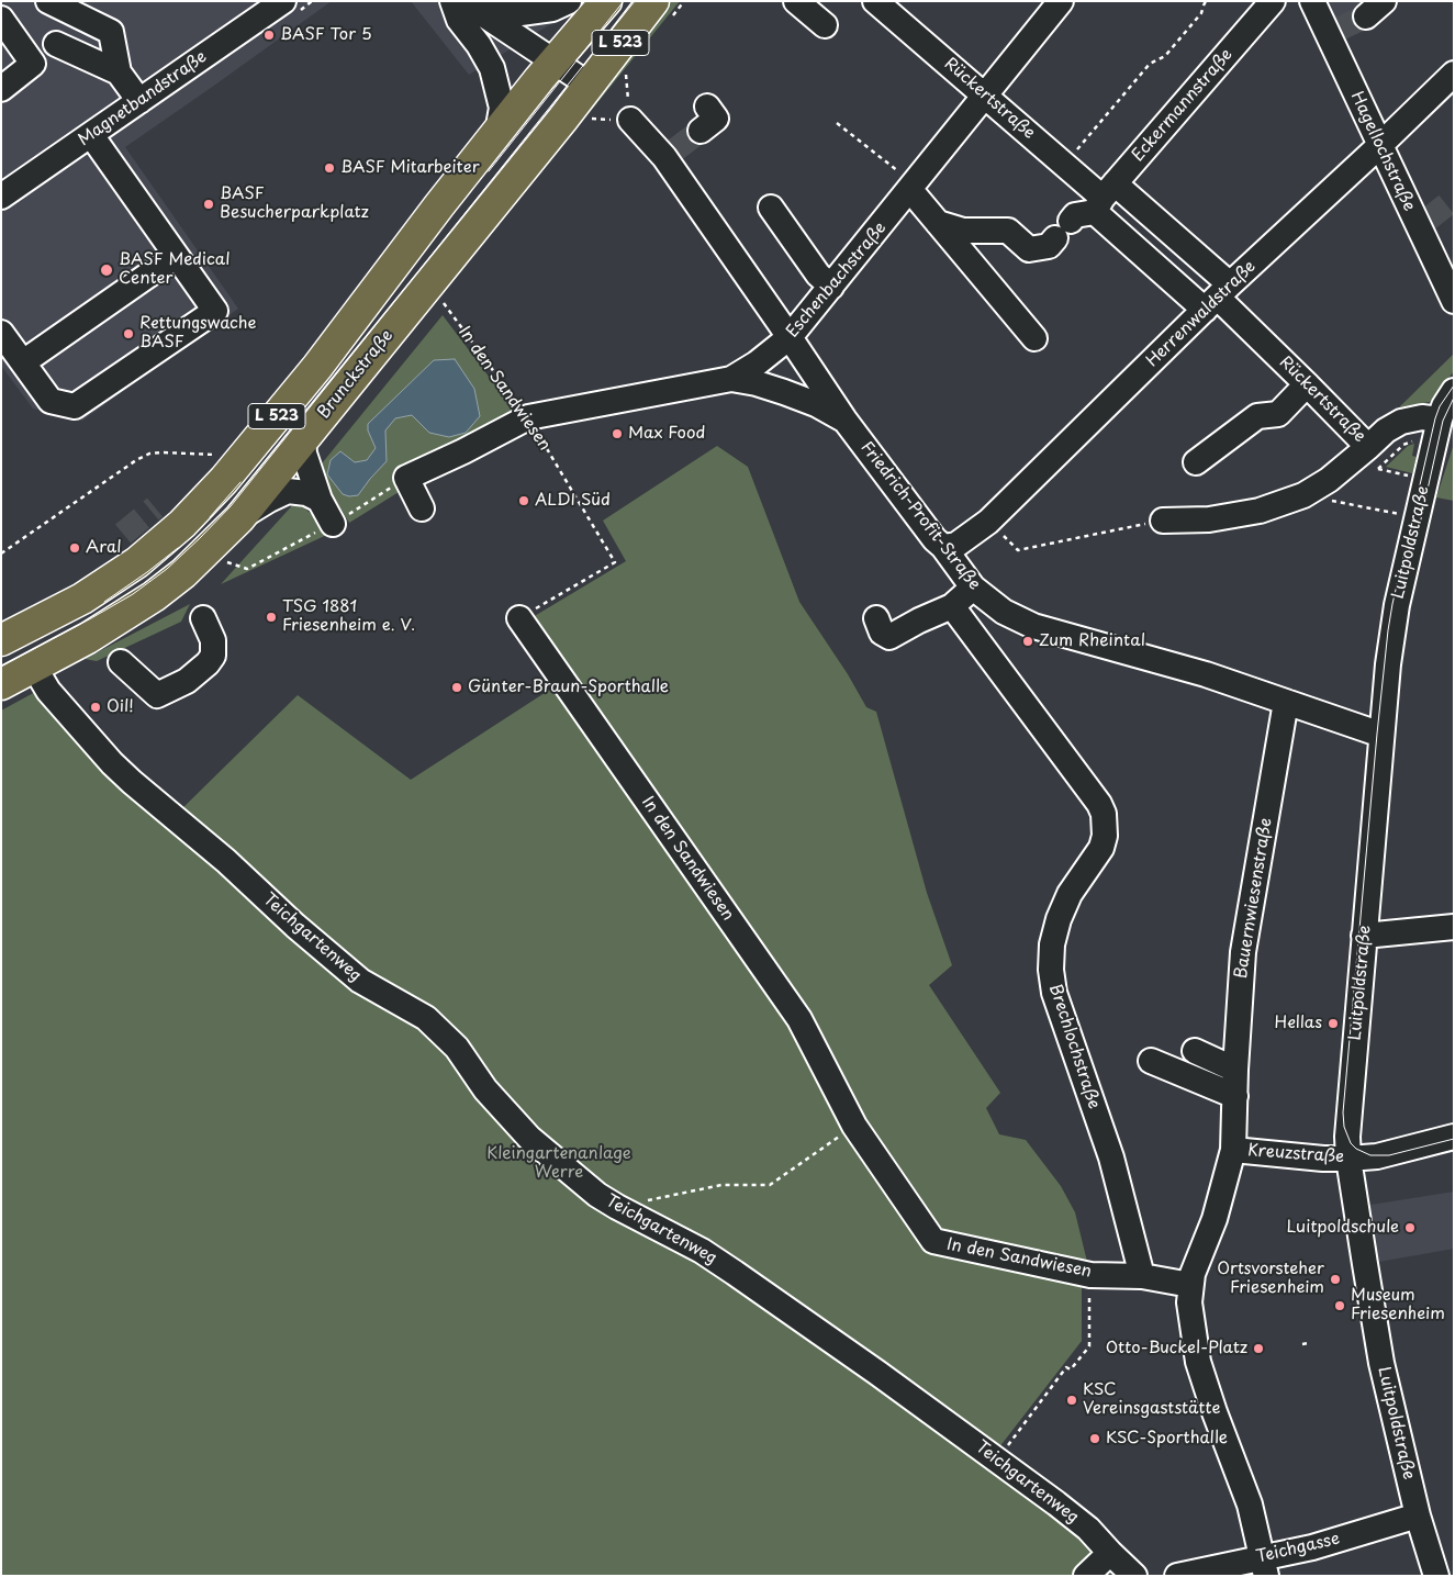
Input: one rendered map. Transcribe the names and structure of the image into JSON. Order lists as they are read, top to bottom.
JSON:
{
  "streets": {
    "main road": ["L 523", "Brunckstraße"],
    "street": [
      "Magnetbandstraße",
      "Rückertstraße",
      "Eckermannstraße",
      "Hagellochstraße",
      "Eschenbachstraße",
      "Herrenwaldstraße",
      "In den Sandwiesen",
      "Friedrich-Profit-Straße",
      "Luitpoldstraße",
      "Bauernwiesenstraße",
      "Teichgartenweg",
      "Brechlochstraße",
      "Kreuzstraße",
      "Teichgasse"
    ]
  },
  "crossings": [
    ["Rückertstraße", "Eckermannstraße"],
    ["Rückertstraße", "Eschenbachstraße"],
    ["Rückertstraße", "Herrenwaldstraße"],
    ["Rückertstraße", "Luitpoldstraße"],
    ["Hagellochstraße", "Herrenwaldstraße"],
    ["Eschenbachstraße", "In den Sandwiesen"],
    ["Eschenbachstraße", "Friedrich-Profit-Straße"],
    ["Herrenwaldstraße", "Friedrich-Profit-Straße"],
    ["Brunckstraße", "Teichgartenweg"],
    ["In den Sandwiesen", "Bauernwiesenstraße"],
    ["In den Sandwiesen", "Brechlochstraße"],
    ["Friedrich-Profit-Straße", "Luitpoldstraße"],
    ["Friedrich-Profit-Straße", "Bauernwiesenstraße"],
    ["Luitpoldstraße", "Kreuzstraße"],
    ["Luitpoldstraße", "Teichgasse"],
    ["Bauernwiesenstraße", "Kreuzstraße"],
    ["Bauernwiesenstraße", "Teichgasse"]
  ],
  "parks": ["Kleingartenanlage Werre"],
  "places": [
    "BASF Tor 5",
    "BASF Mitarbeiter",
    "BASF Besucherparkplatz",
    "BASF Medical Center",
    "Rettungswache BASF",
    "Max Food",
    "ALDI Süd",
    "Aral",
    "TSG 1881 Friesenheim e. V.",
    "Zum Rheintal",
    "Günter-Braun-Sporthalle",
    "Oil!",
    "Hellas",
    "Luitpoldschule",
    "Ortsvorsteher Friesenheim",
    "Museum Friesenheim",
    "Otto-Buckel-Platz",
    "KSC Vereinsgaststätte",
    "KSC-Sporthalle"
  ]
}
